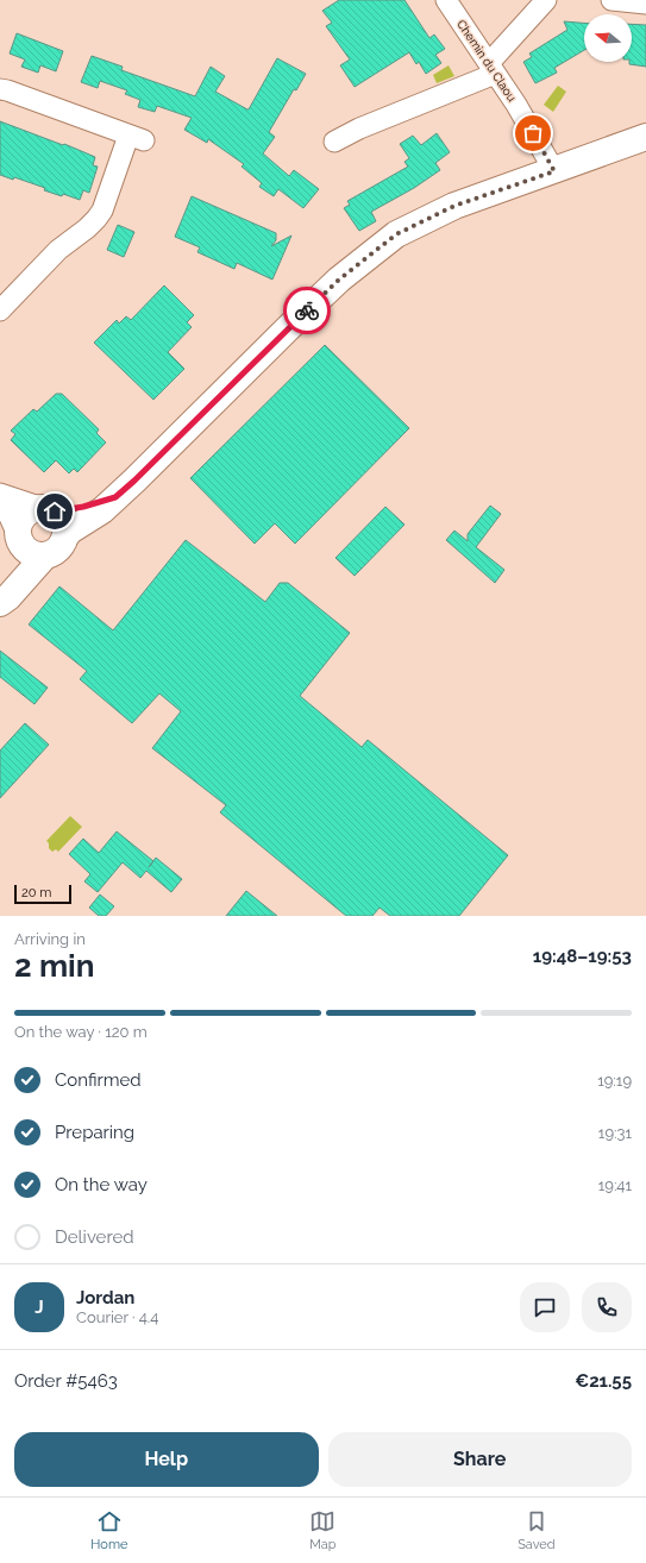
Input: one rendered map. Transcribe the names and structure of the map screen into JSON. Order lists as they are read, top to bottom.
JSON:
{
  "streets": {
    "street": ["Chemin du Claou"]
  },
  "scale_bar": "20 m",
  "north": "left",
  "page": {
    "scale": "20 m",
    "heading": ["2 min", "Arriving in", "19:48–19:53"],
    "panel": [
      "Jordan",
      "Courier · 4.4",
      "Order #5463",
      "€21.55"
    ],
    "bar": "On the way · 120 m",
    "list": [
      ["Confirmed", "19:19"],
      ["Preparing", "19:31"],
      ["On the way", "19:41"],
      "Delivered"
    ],
    "round": "J",
    "buttons": ["Help", "Share"],
    "tabs": ["Home", "Map", "Saved"]
  }
}
